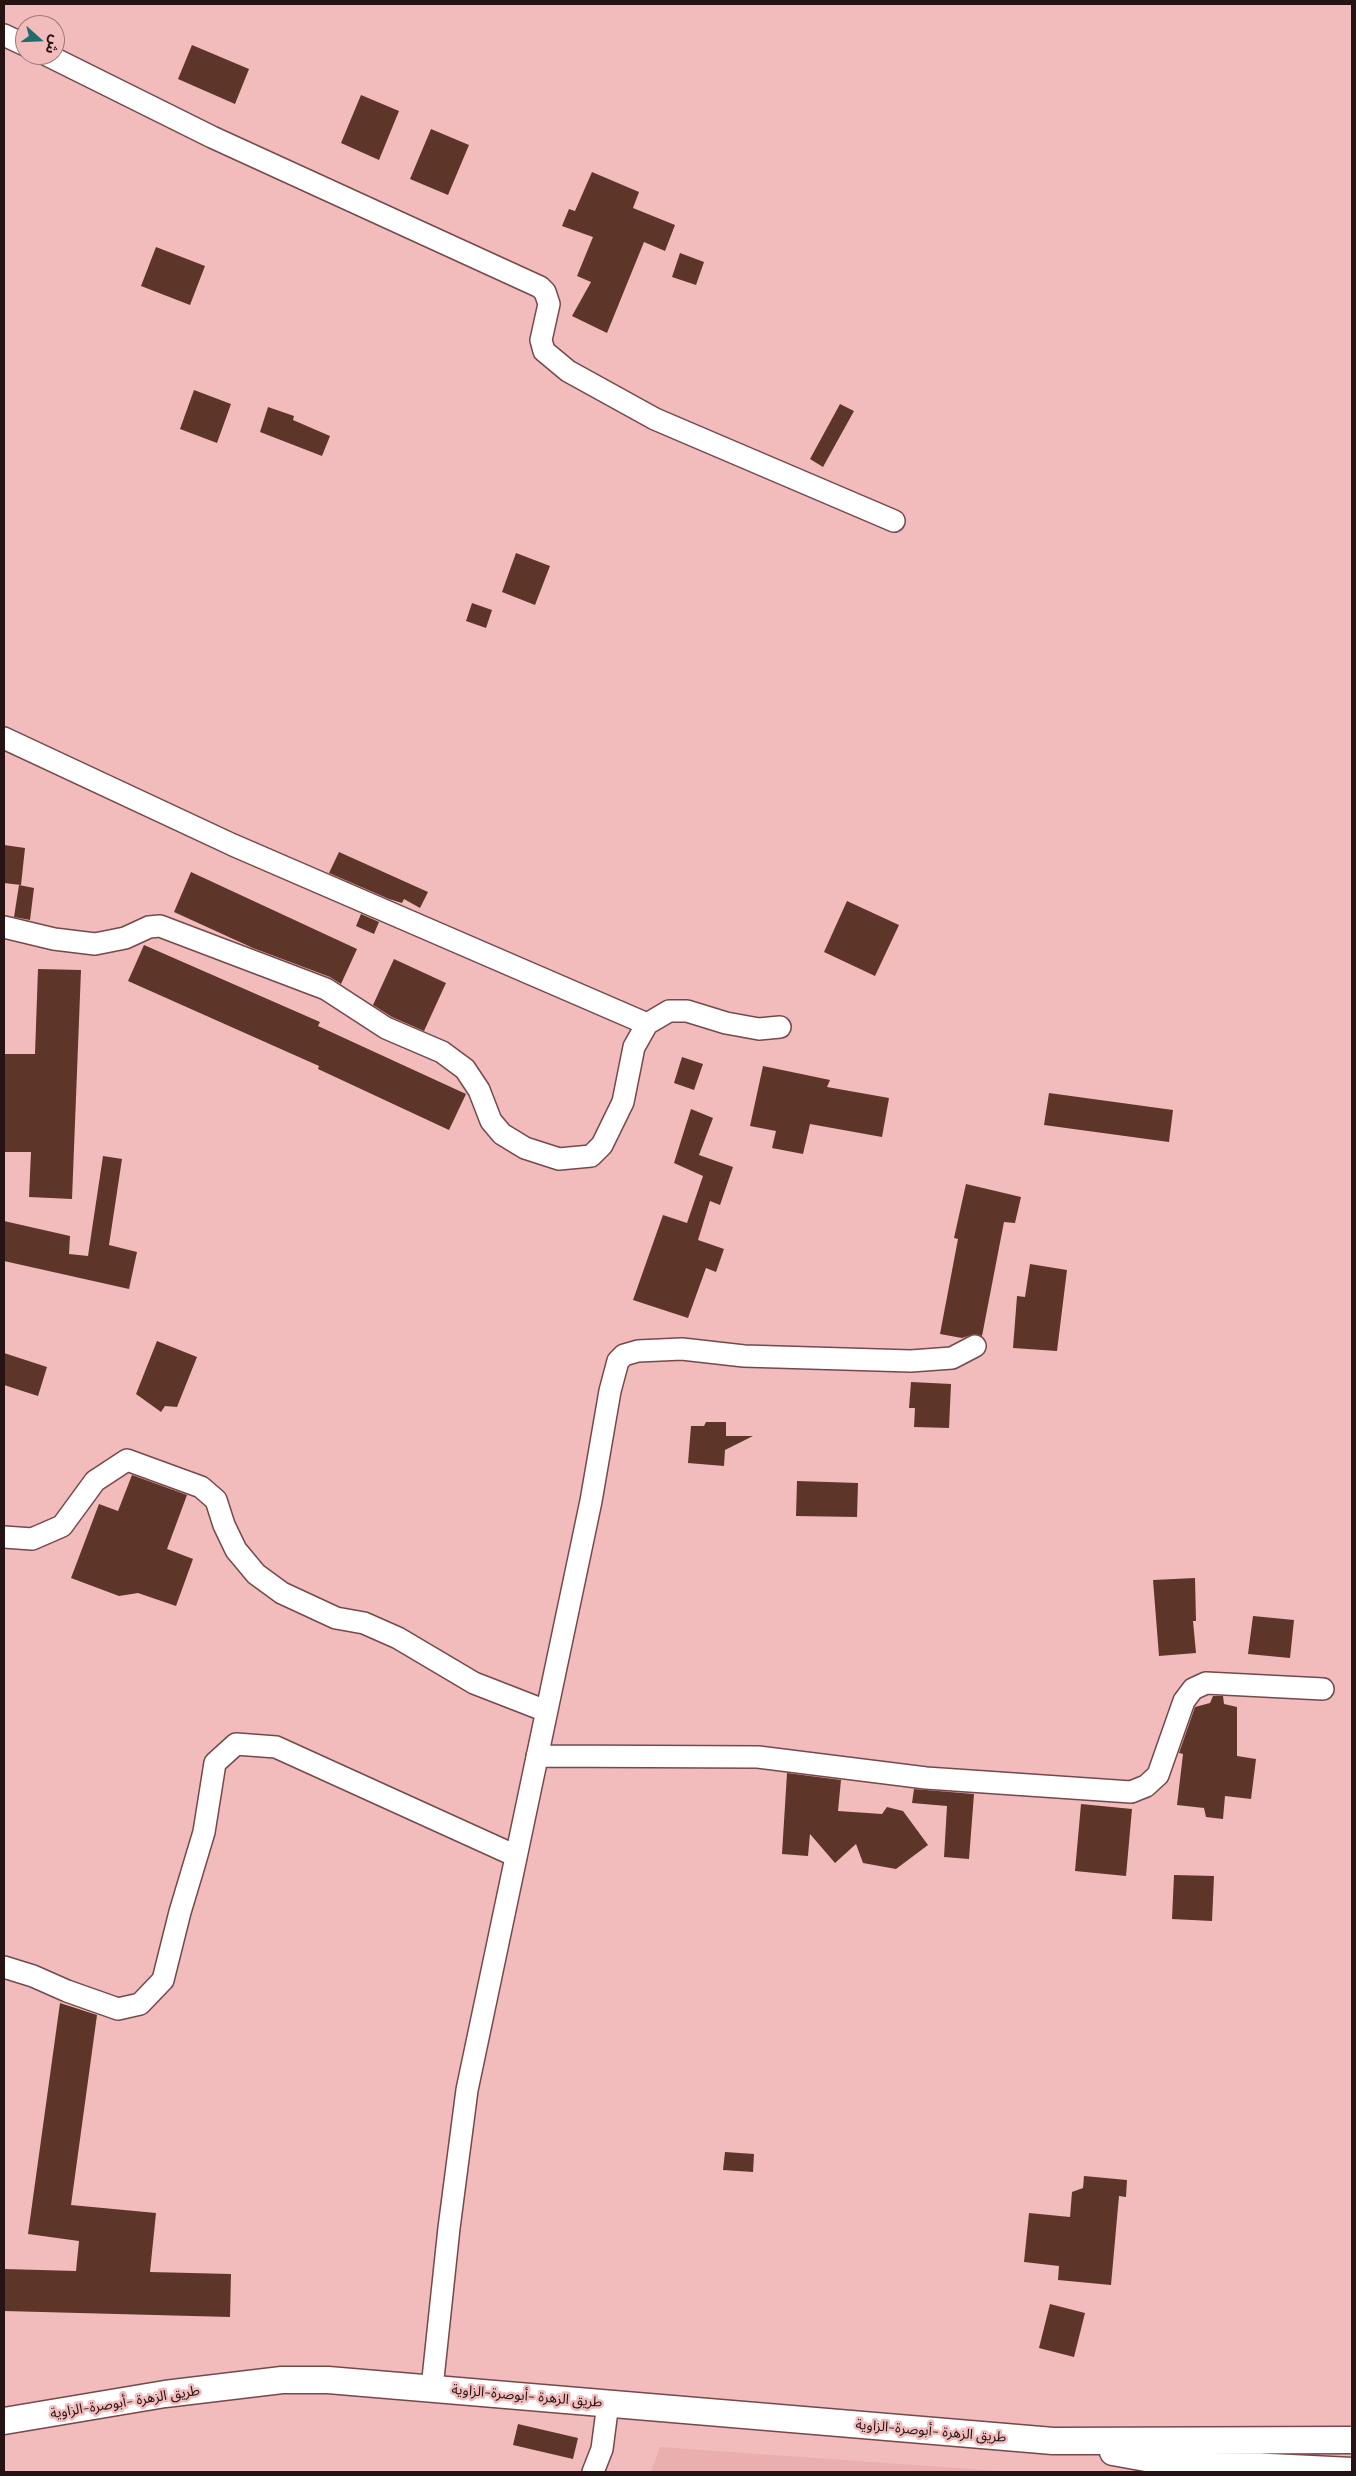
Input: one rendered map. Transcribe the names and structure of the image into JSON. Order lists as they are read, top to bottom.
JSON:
{
  "streets": {
    "main road": ["طريق الزهرة -أبوصرة-الزاوية"]
  },
  "north": "right"
}
